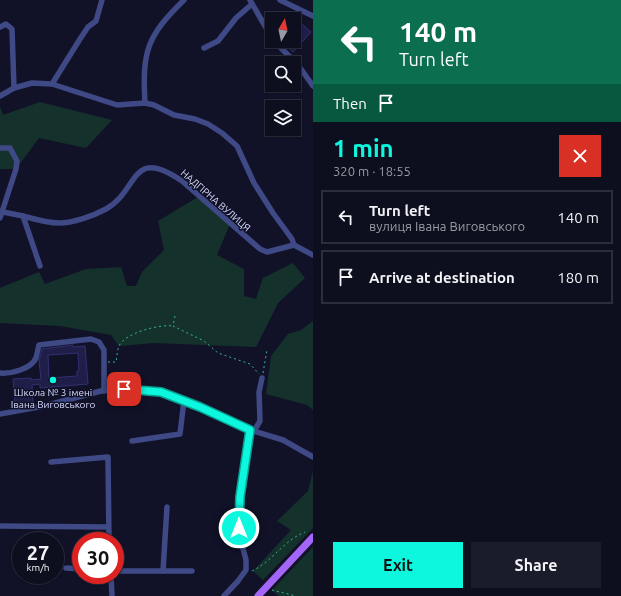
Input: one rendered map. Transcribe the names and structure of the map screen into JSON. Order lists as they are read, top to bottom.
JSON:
{
  "streets": {
    "street": ["НАДГІРНА ВУЛИЦЯ"]
  },
  "places": ["Школа № 3 імені Івана Виговського"],
  "north": "top",
  "page": {
    "turn": ["140 m", "Turn left"],
    "then": "Then",
    "heading": ["1 min", "320 m · 18:55"],
    "list": [
      {
        "name": "Turn left",
        "note": "вулиця Івана Виговського",
        "value": "140 m"
      },
      {
        "name": "Arrive at destination",
        "value": "180 m"
      }
    ],
    "speed": "27 km/h",
    "limit": "30",
    "buttons": ["Exit", "Share"]
  }
}
